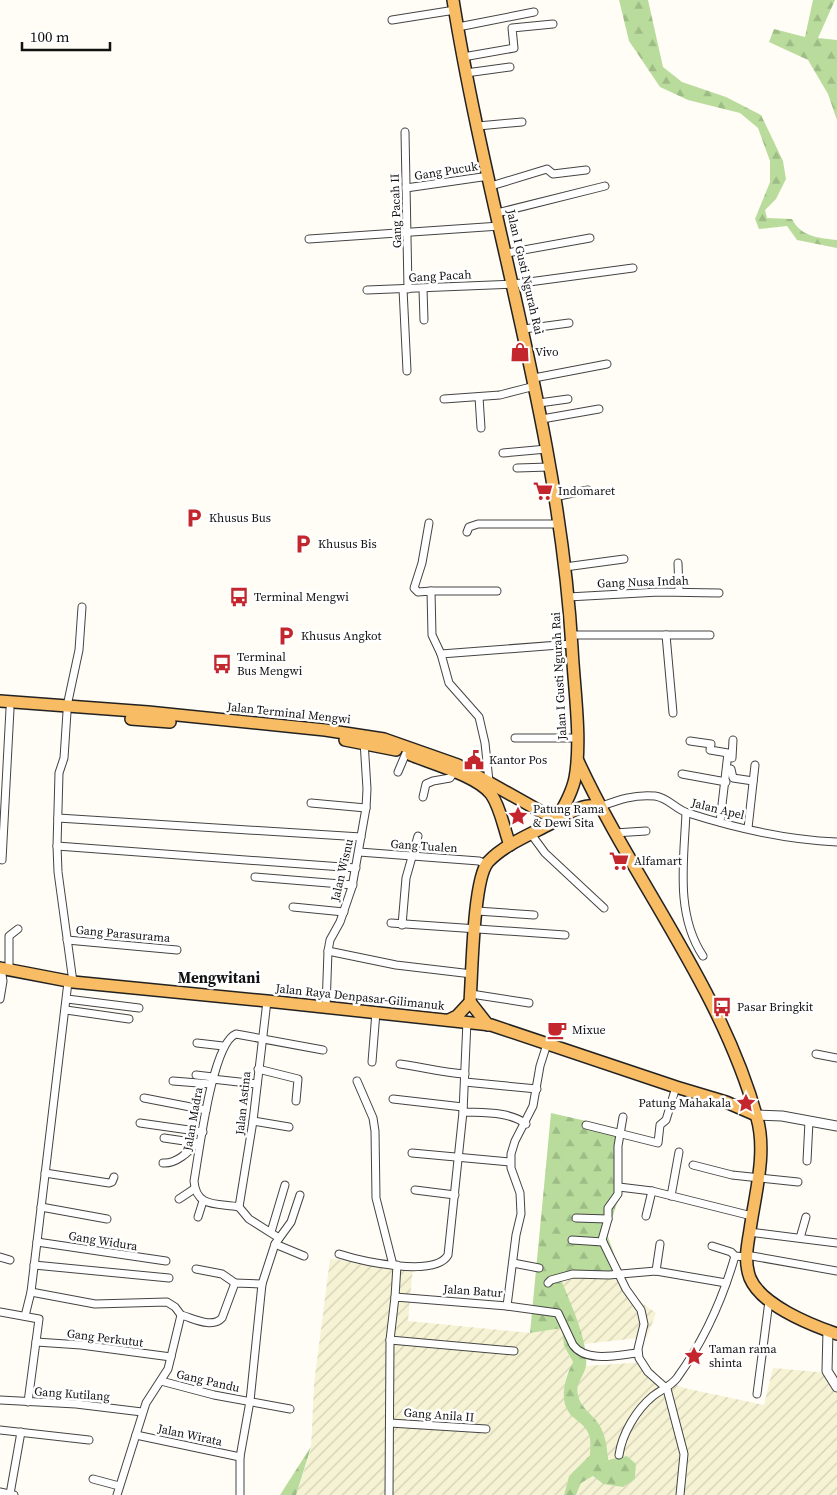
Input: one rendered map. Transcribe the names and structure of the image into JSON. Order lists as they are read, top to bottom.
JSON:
{
  "streets": {
    "highway": ["Jalan I Gusti Ngurah Rai", "Jalan Terminal Mengwi", "Jalan Raya Denpasar-Gilimanuk"],
    "street": [
      "Gang Pucuk",
      "Gang Pacah II",
      "Gang Pacah",
      "Gang Nusa Indah",
      "Jalan Apel",
      "Gang Tualen",
      "Jalan Wisnu",
      "Gang Parasurama",
      "Jalan Astina",
      "Jalan Madra",
      "Gang Widura",
      "Jalan Batur",
      "Gang Perkutut",
      "Gang Pandu",
      "Gang Kutilang",
      "Gang Anila II",
      "Jalan Wirata"
    ]
  },
  "crossings": [
    ["Gang Pucuk", "Gang Pacah II"],
    ["Gang Pucuk", "Jalan I Gusti Ngurah Rai"],
    ["Gang Pacah II", "Gang Pacah"],
    ["Jalan I Gusti Ngurah Rai", "Gang Pacah"],
    ["Jalan I Gusti Ngurah Rai", "Gang Nusa Indah"],
    ["Jalan Terminal Mengwi", "Jalan Wisnu"],
    ["Gang Tualen", "Jalan Wisnu"],
    ["Jalan Wisnu", "Jalan Raya Denpasar-Gilimanuk"],
    ["Jalan Raya Denpasar-Gilimanuk", "Jalan Astina"]
  ],
  "districts": ["Mengwitani"],
  "places": {
    "shop": ["Vivo"],
    "supermarket": ["Indomaret", "Alfamart"],
    "parking": ["Khusus Bus", "Khusus Bis", "Khusus Angkot"],
    "bus stop": ["Terminal Mengwi", "Terminal Bus Mengwi", "Pasar Bringkit"],
    "public building": ["Kantor Pos"],
    "place": ["Patung Rama & Dewi Sita", "Patung Mahakala", "Taman rama shinta"],
    "cafe": ["Mixue"]
  },
  "scale_bar": "100 m"
}
